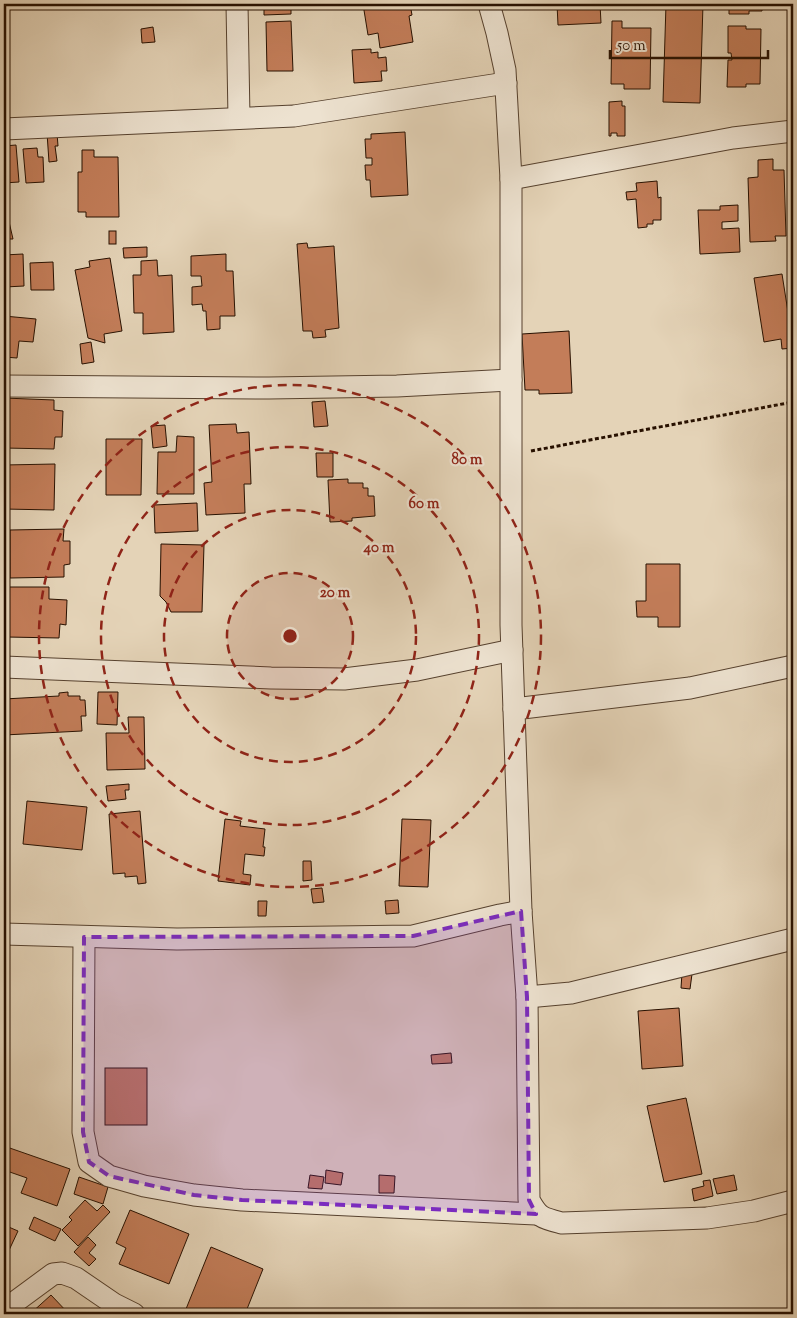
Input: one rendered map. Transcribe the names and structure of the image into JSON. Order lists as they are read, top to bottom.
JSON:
{
  "scale_bar": "50 m",
  "rings": [
    "80 m",
    "60 m",
    "40 m",
    "20 m"
  ]
}
